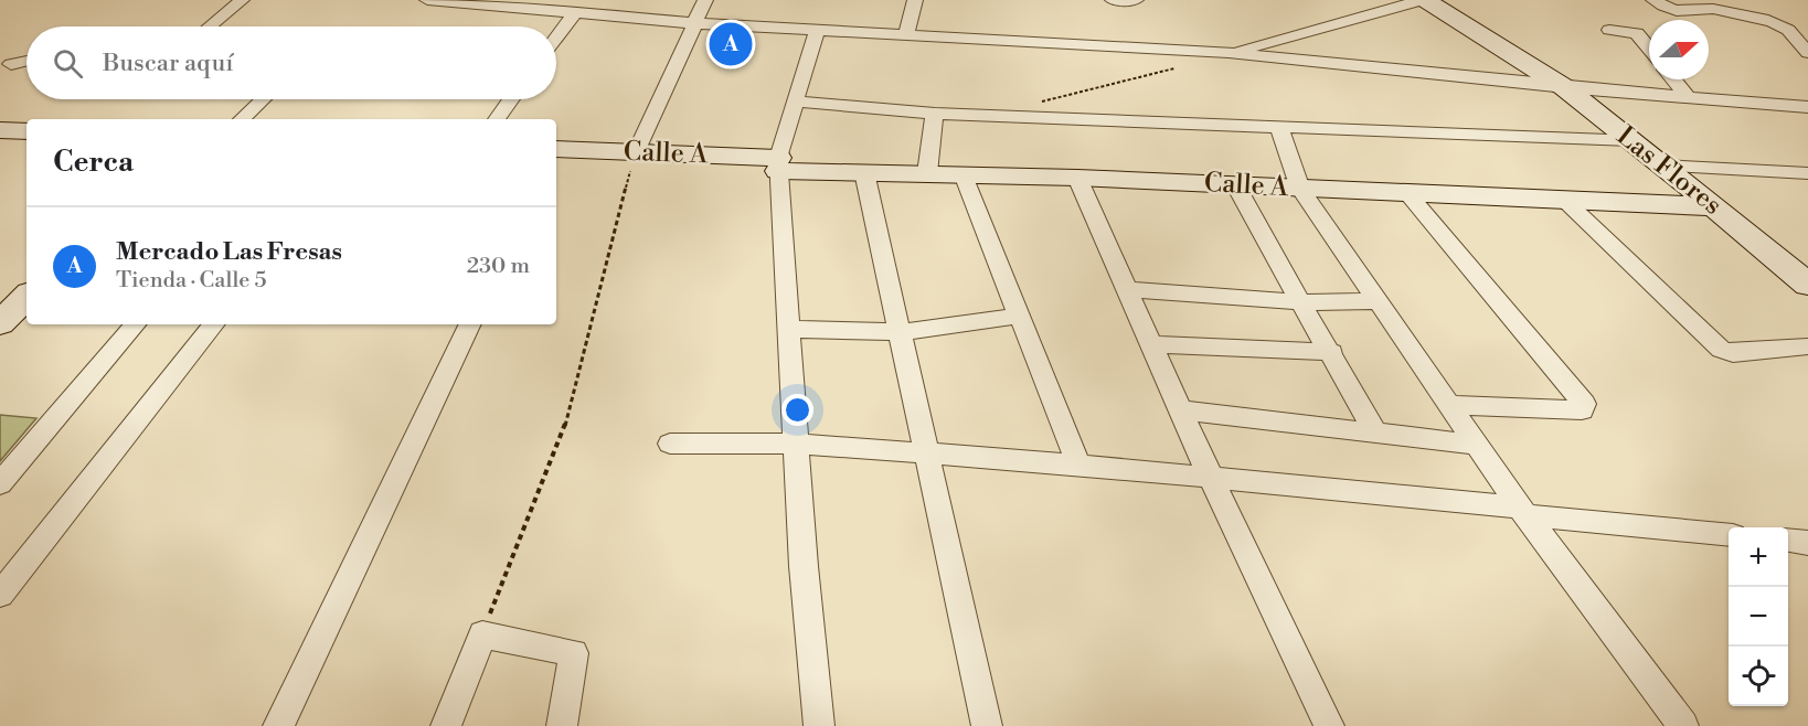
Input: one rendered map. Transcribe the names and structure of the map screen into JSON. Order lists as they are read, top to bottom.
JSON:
{
  "streets": {
    "street": ["Calle A", "Las Flores"]
  },
  "crossings": [
    ["Calle A", "Las Flores"]
  ],
  "north": "right",
  "page": {
    "pins": "A",
    "search": "Buscar aquí",
    "heading": "Cerca",
    "list": [
      {
        "mark": "A",
        "name": "Mercado Las Fresas",
        "note": "Tienda · Calle 5",
        "value": "230 m"
      }
    ],
    "map_buttons": ["+", "−"]
  }
}
